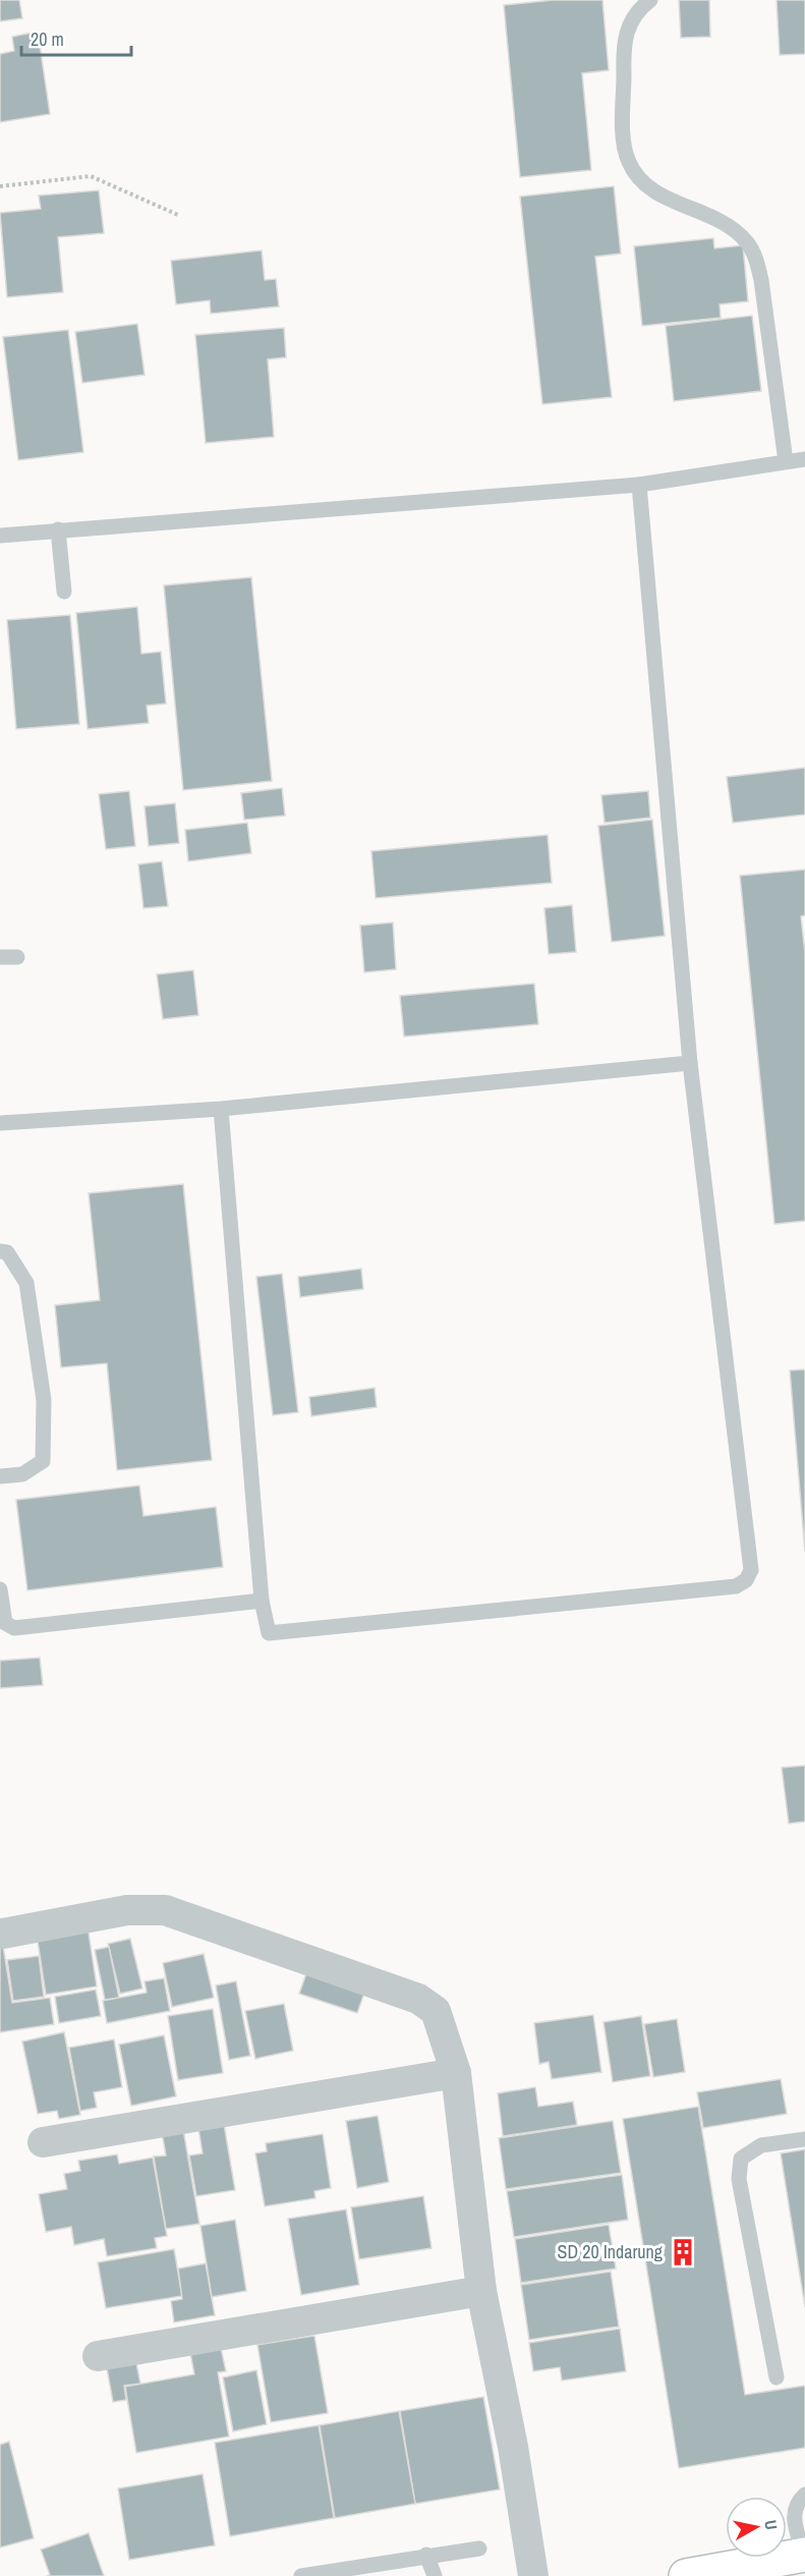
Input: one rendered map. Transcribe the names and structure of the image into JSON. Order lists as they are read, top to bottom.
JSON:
{
  "places": {
    "building": ["SD 20 Indarung"]
  },
  "scale_bar": "20 m",
  "north": "right"
}
